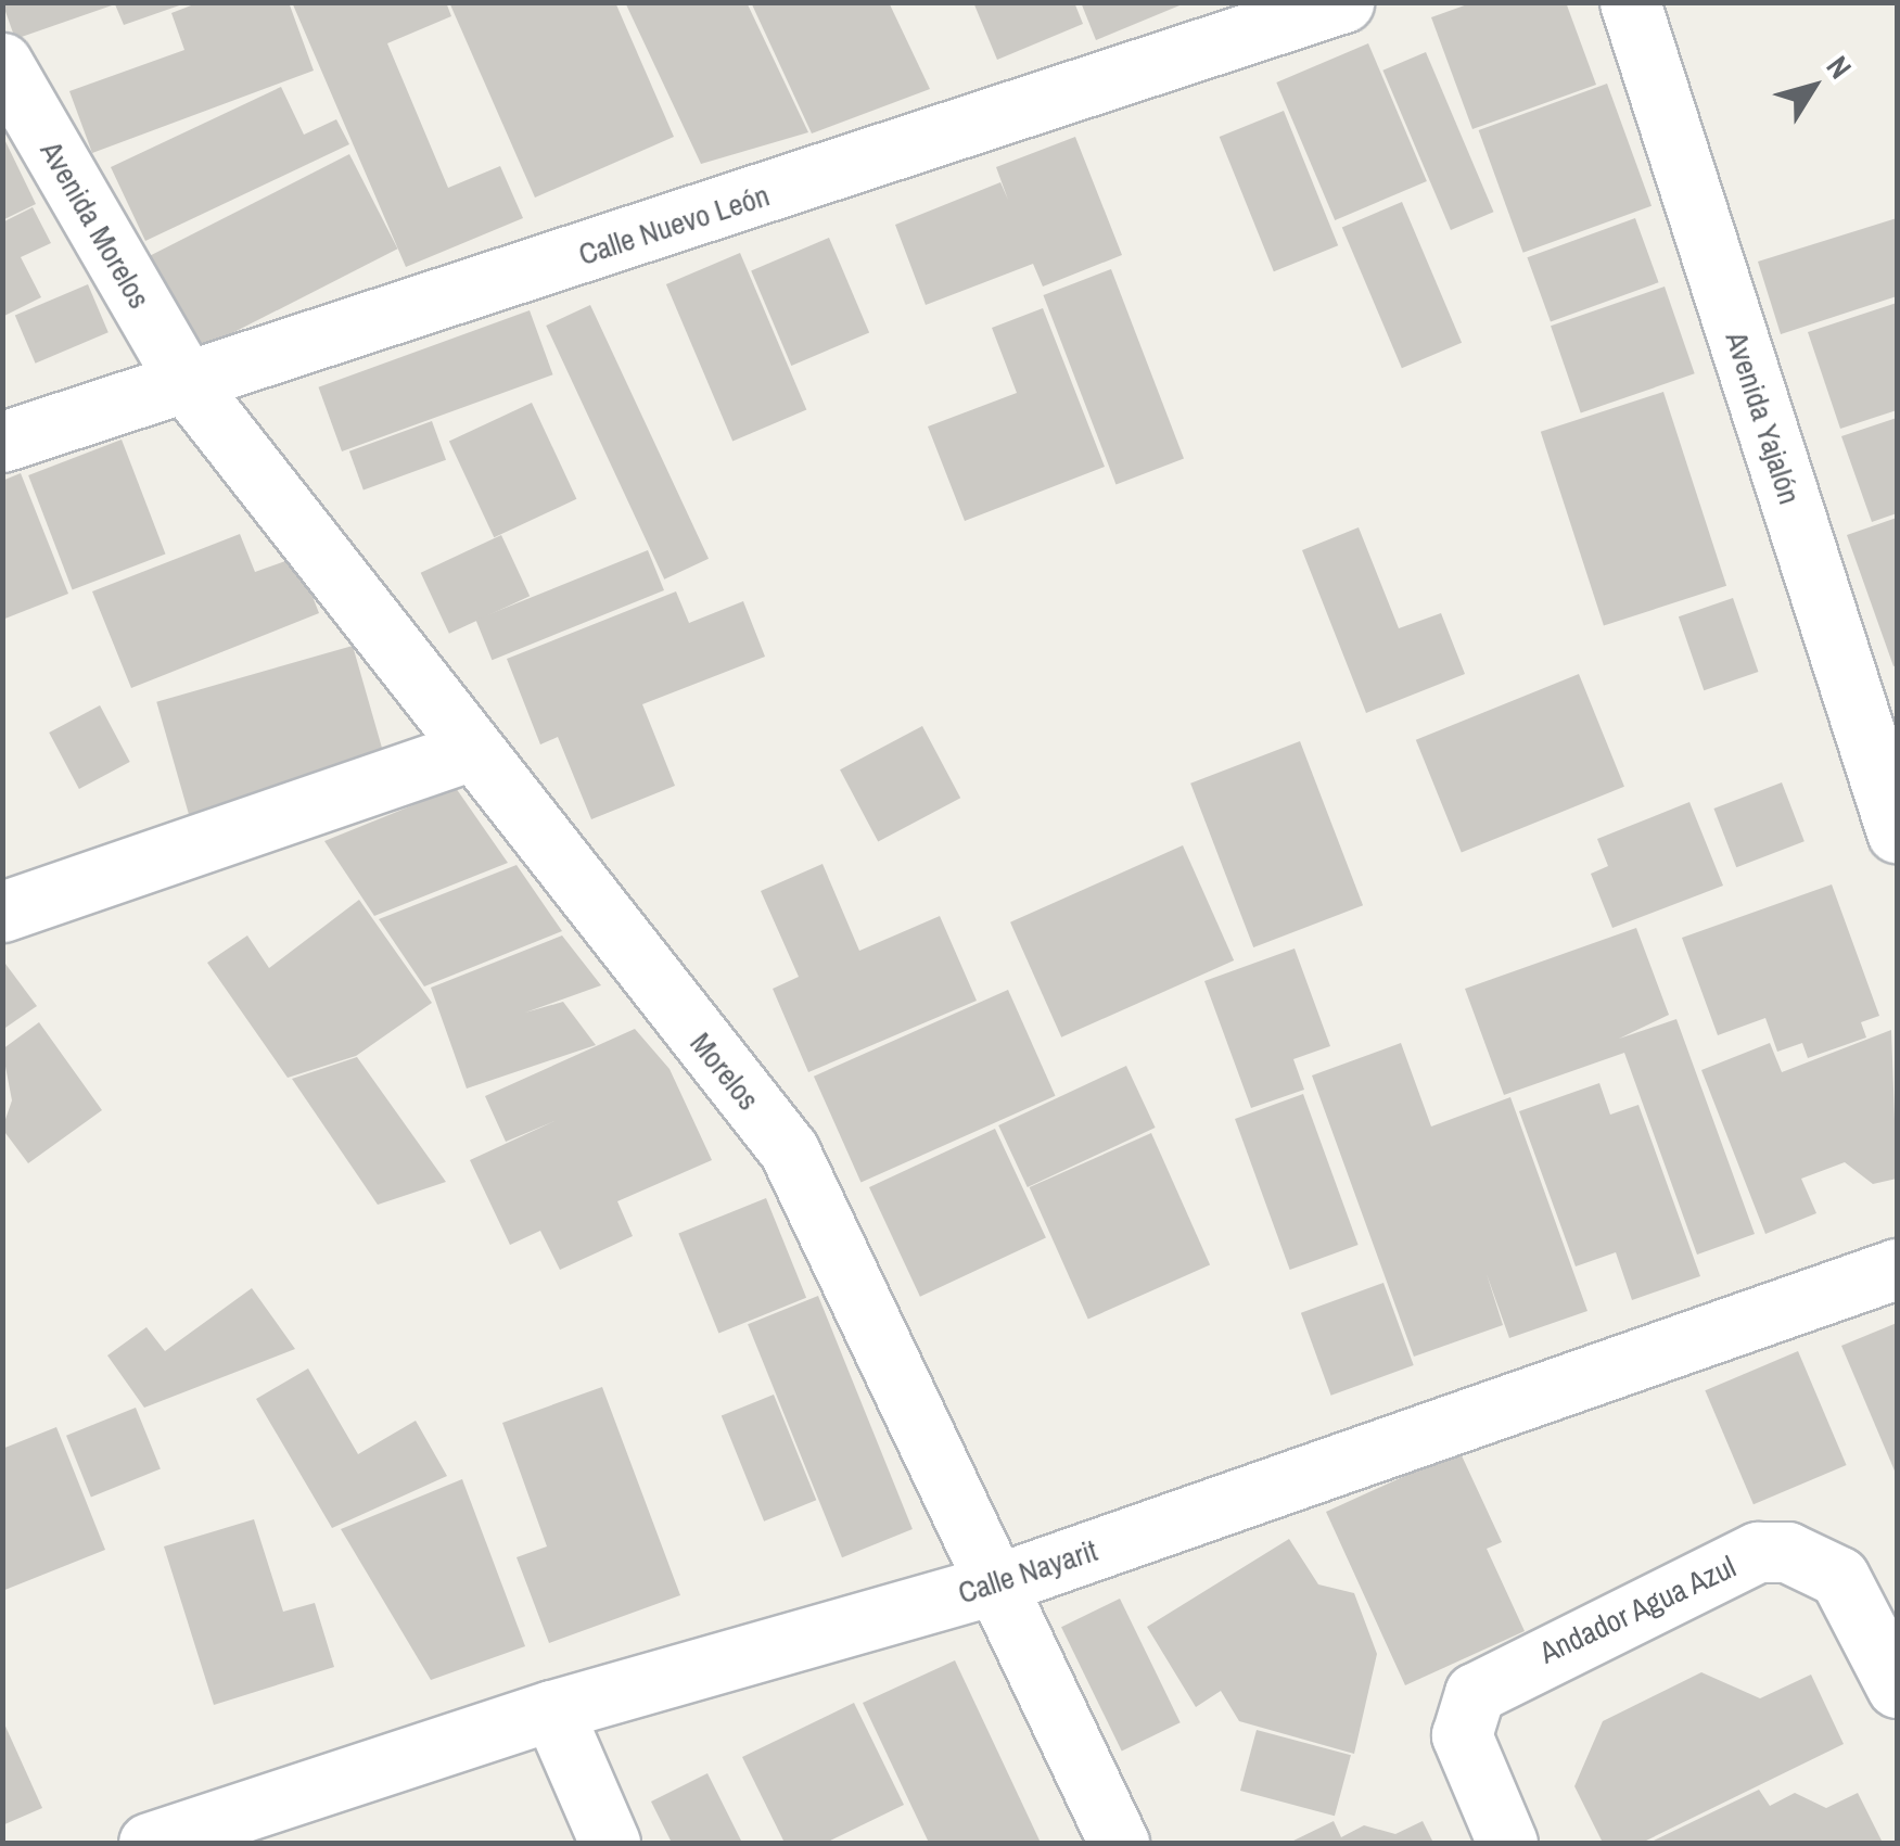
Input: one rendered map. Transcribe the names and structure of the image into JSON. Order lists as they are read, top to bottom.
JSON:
{
  "streets": {
    "street": [
      "Avenida Morelos",
      "Calle Nuevo León",
      "Avenida Yajalón",
      "Morelos",
      "Calle Nayarit",
      "Andador Agua Azul"
    ]
  },
  "crossings": [
    ["Avenida Morelos", "Calle Nuevo León"],
    ["Avenida Morelos", "Morelos"],
    ["Calle Nuevo León", "Morelos"],
    ["Morelos", "Calle Nayarit"]
  ],
  "north": "top right"
}
